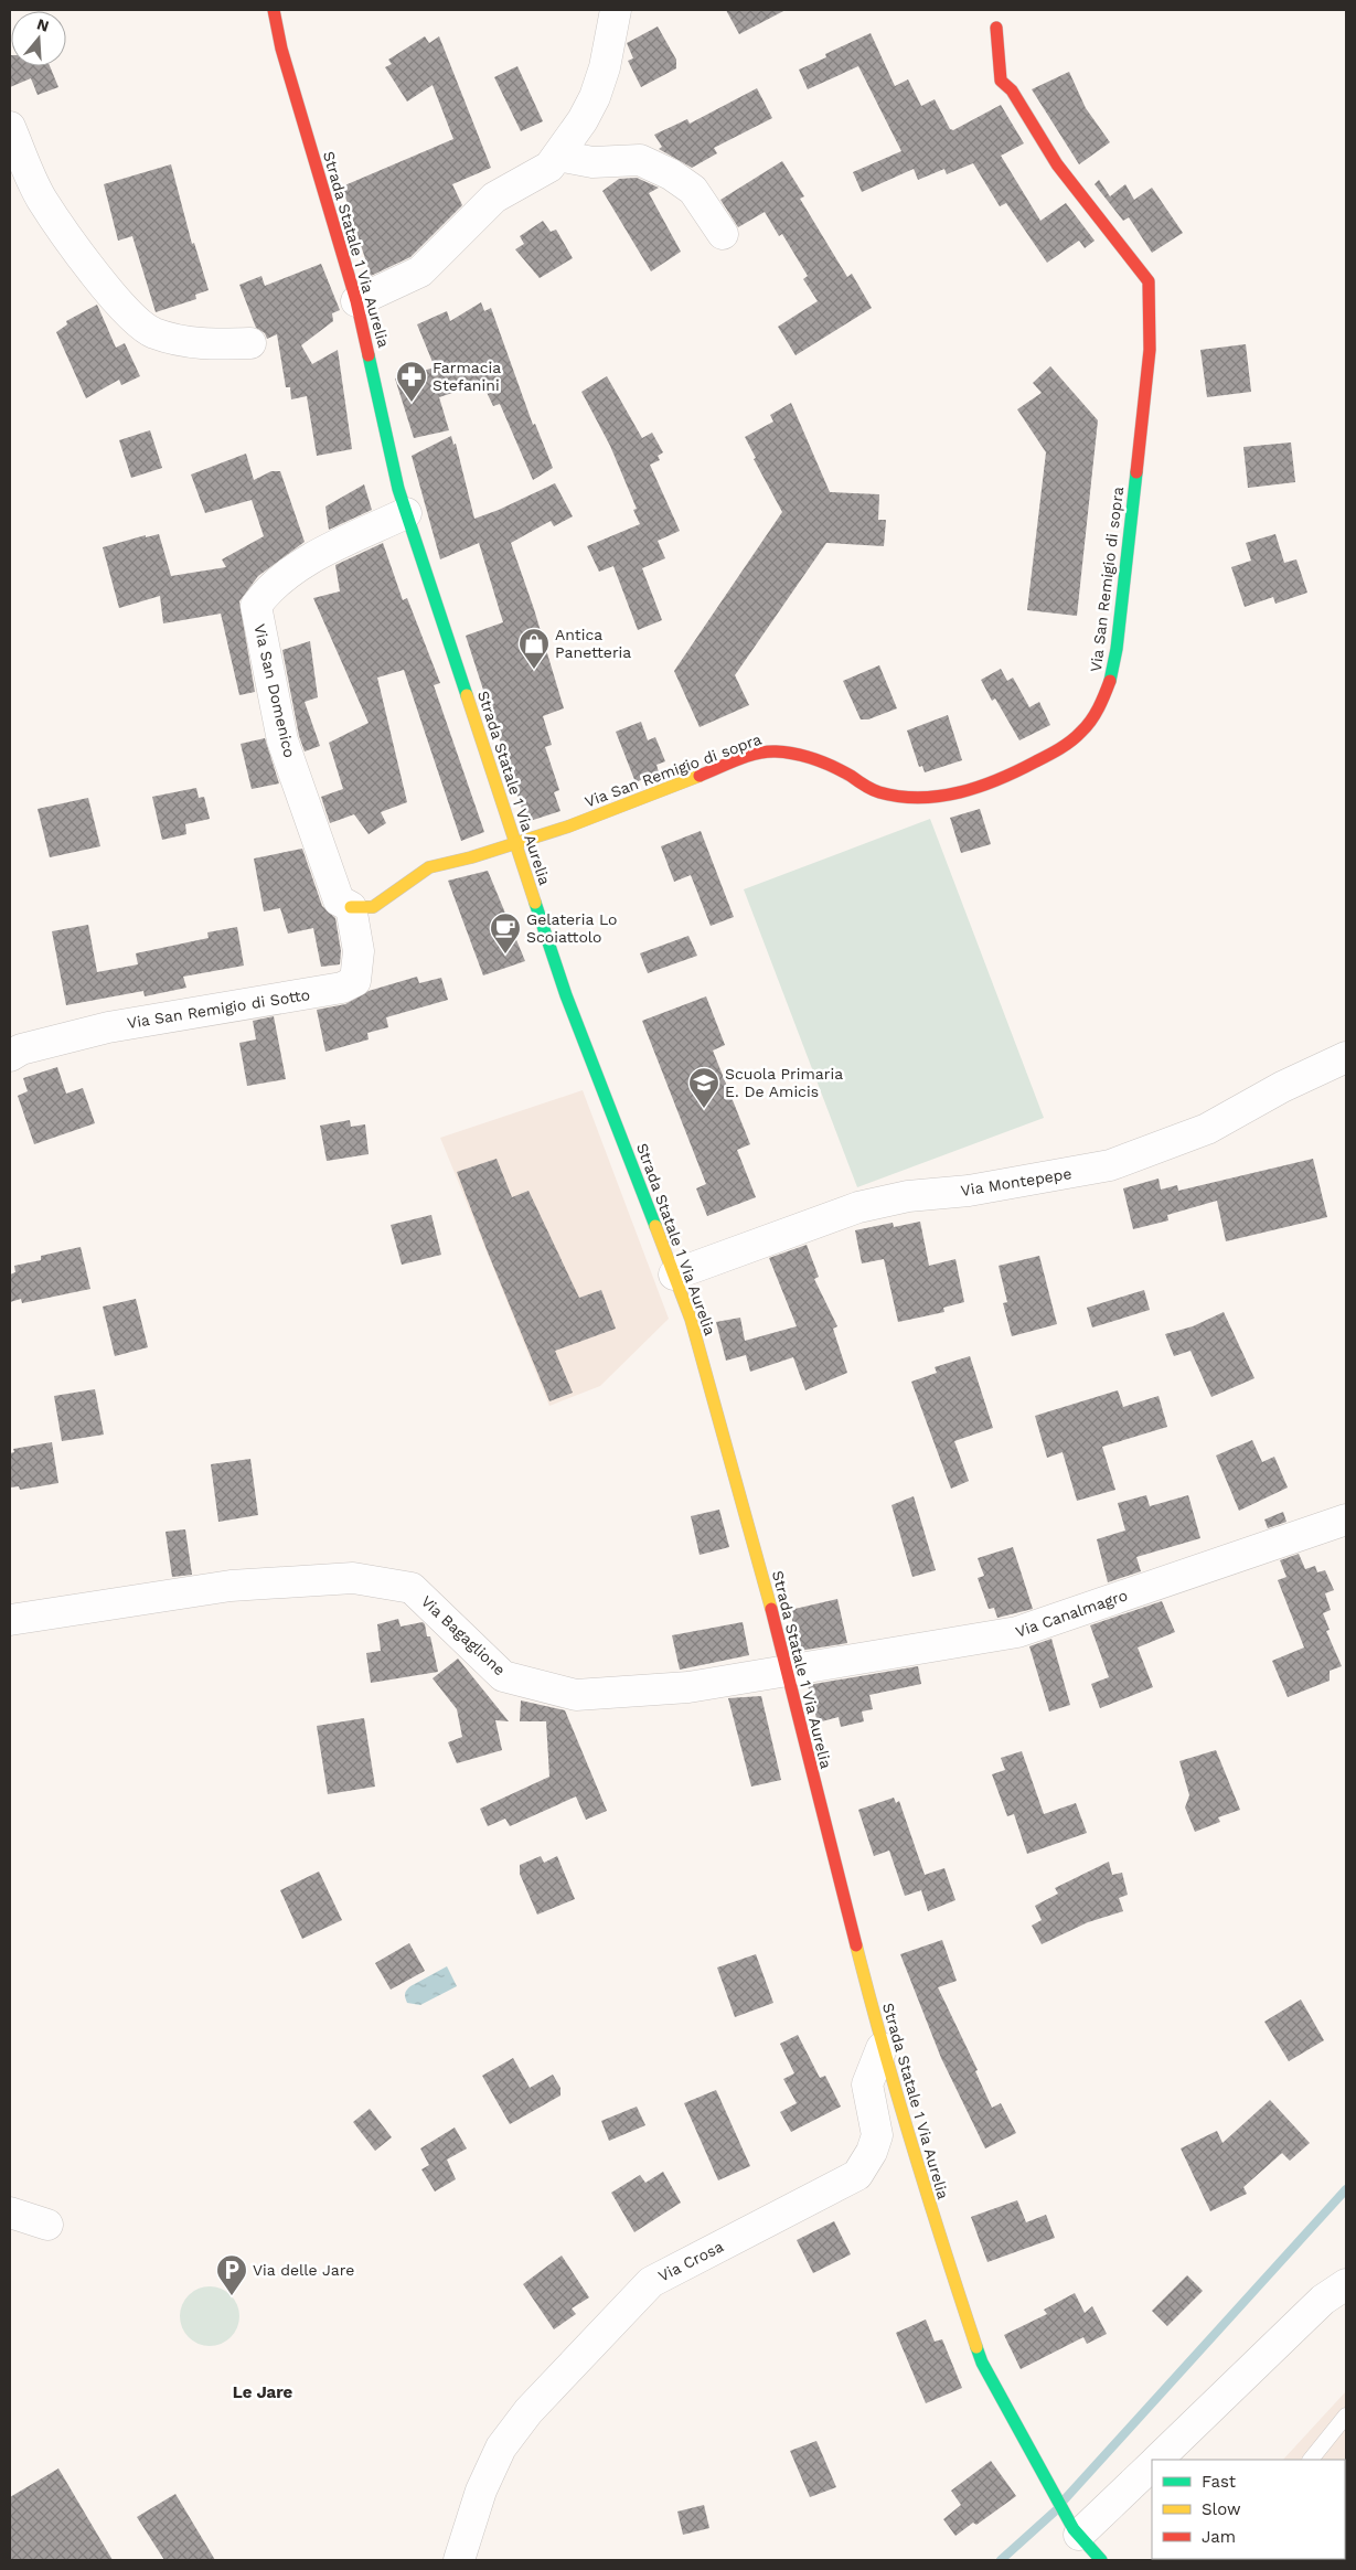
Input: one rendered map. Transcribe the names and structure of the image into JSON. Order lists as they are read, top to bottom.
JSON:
{
  "streets": {
    "main road": ["Strada Statale 1 Via Aurelia", "Via San Remigio di sopra"],
    "street": [
      "Via San Domenico",
      "Via San Remigio di Sotto",
      "Via Montepepe",
      "Via Canalmagro",
      "Via Bagaglione",
      "Via Crosa"
    ]
  },
  "crossings": [
    ["Strada Statale 1 Via Aurelia", "Via San Remigio di sopra"],
    ["Strada Statale 1 Via Aurelia", "Via San Domenico"],
    ["Strada Statale 1 Via Aurelia", "Via Montepepe"],
    ["Strada Statale 1 Via Aurelia", "Via Canalmagro"],
    ["Strada Statale 1 Via Aurelia", "Via Bagaglione"],
    ["Strada Statale 1 Via Aurelia", "Via Crosa"],
    ["Via San Domenico", "Via San Remigio di Sotto"],
    ["Via Canalmagro", "Via Bagaglione"]
  ],
  "districts": ["Le Jare"],
  "places": {
    "pharmacy": ["Farmacia Stefanini"],
    "shop": ["Antica Panetteria"],
    "cafe": ["Gelateria Lo Scoiattolo"],
    "school or university": ["Scuola Primaria E. De Amicis"],
    "parking": ["Via delle Jare"]
  },
  "legend": ["Fast", "Slow", "Jam"],
  "north": "top"
}
